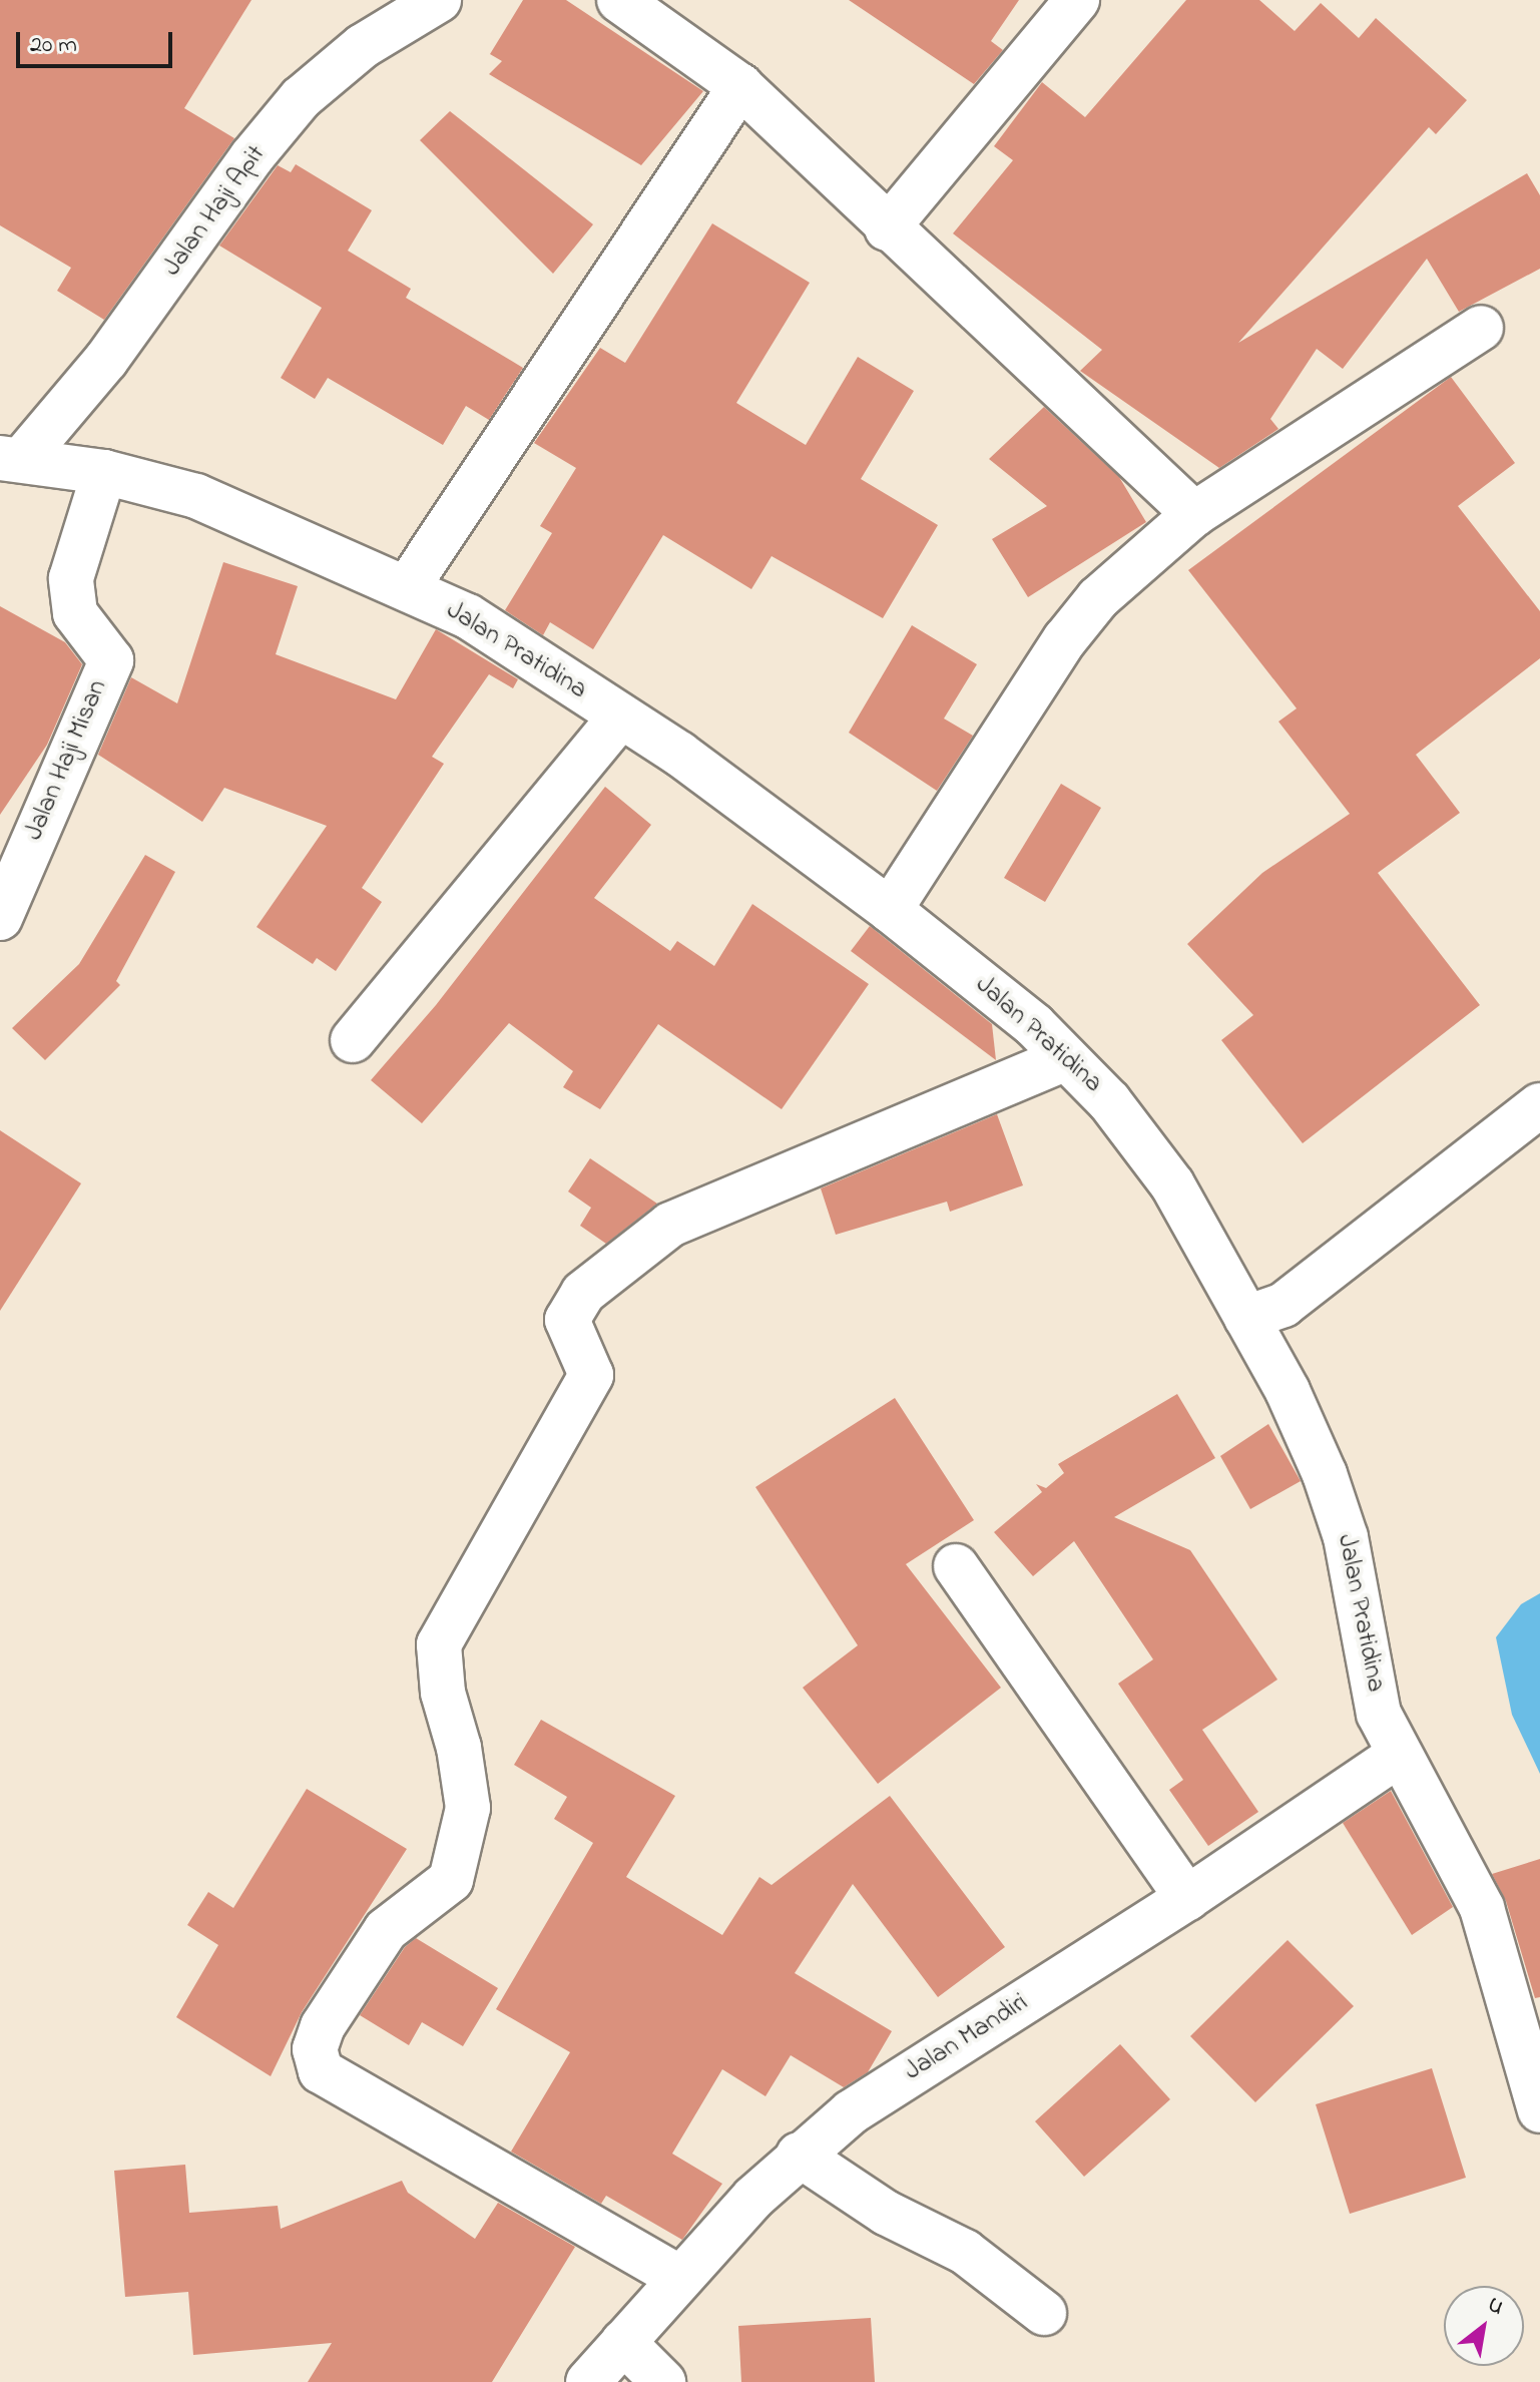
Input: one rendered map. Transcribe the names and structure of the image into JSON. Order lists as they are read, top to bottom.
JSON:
{
  "streets": {
    "street": [
      "Jalan Haji Apit",
      "Jalan Pratidina",
      "Jalan Haji Misan",
      "Jalan Mandiri"
    ]
  },
  "crossings": [
    ["Jalan Haji Apit", "Jalan Pratidina"],
    ["Jalan Pratidina", "Jalan Haji Misan"],
    ["Jalan Pratidina", "Jalan Mandiri"]
  ],
  "scale_bar": "20 m",
  "north": "top right"
}
